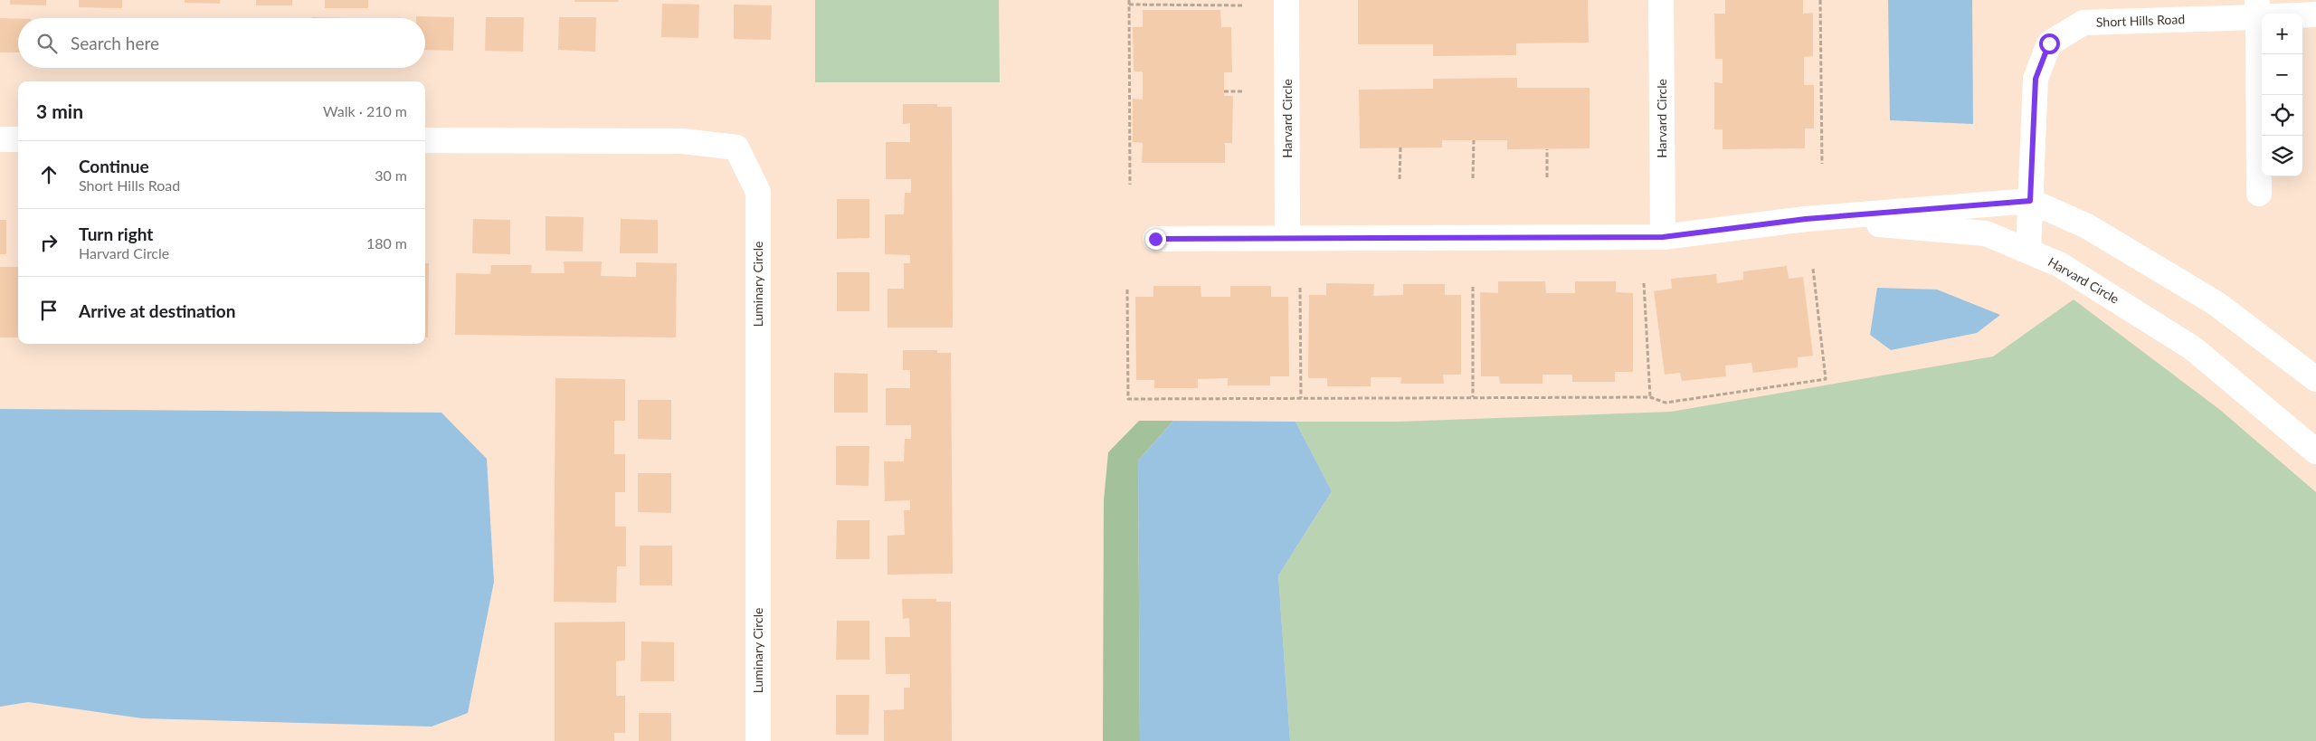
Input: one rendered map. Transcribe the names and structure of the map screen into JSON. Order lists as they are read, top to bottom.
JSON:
{
  "streets": {
    "street": ["Short Hills Road", "Harvard Circle", "Luminary Circle"]
  },
  "crossings": [
    ["Short Hills Road", "Harvard Circle"]
  ],
  "page": {
    "map_buttons": ["+", "−"],
    "search": "Search here",
    "heading": ["3 min", "Walk · 210 m"],
    "list": [
      ["Continue", "Short Hills Road", "30 m"],
      ["Turn right", "Harvard Circle", "180 m"],
      "Arrive at destination"
    ]
  }
}
